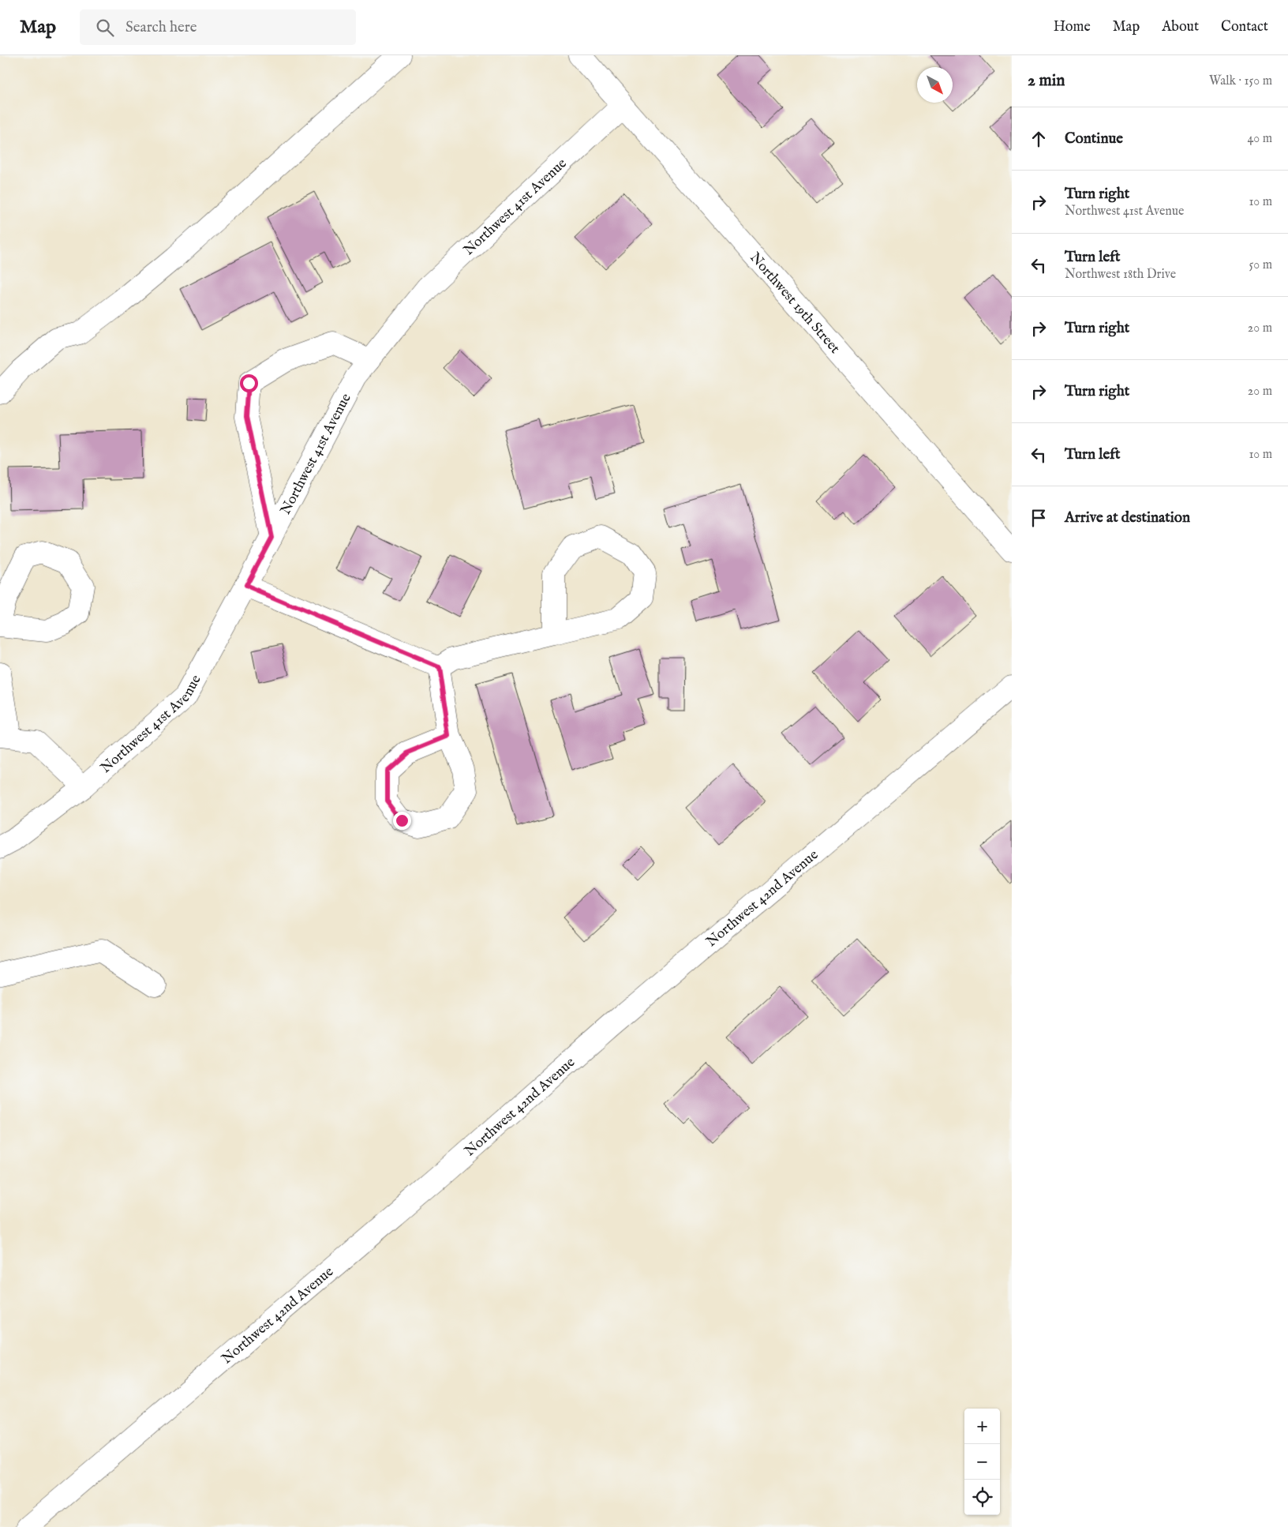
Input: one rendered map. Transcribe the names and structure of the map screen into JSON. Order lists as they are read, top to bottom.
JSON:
{
  "streets": {
    "street": ["Northwest 41st Avenue", "Northwest 19th Street", "Northwest 42nd Avenue"]
  },
  "crossings": [
    ["Northwest 41st Avenue", "Northwest 19th Street"]
  ],
  "north": "bottom right",
  "page": {
    "header": "Map",
    "search": "Search here",
    "nav": [
      "Home",
      "Map",
      "About",
      "Contact"
    ],
    "heading": ["2 min", "Walk · 150 m"],
    "list": [
      ["Continue", "40 m"],
      ["Turn right", "Northwest 41st Avenue", "10 m"],
      ["Turn left", "Northwest 18th Drive", "50 m"],
      ["Turn right", "20 m"],
      ["Turn right", "20 m"],
      ["Turn left", "10 m"],
      "Arrive at destination"
    ],
    "map_buttons": ["+", "−"]
  }
}
